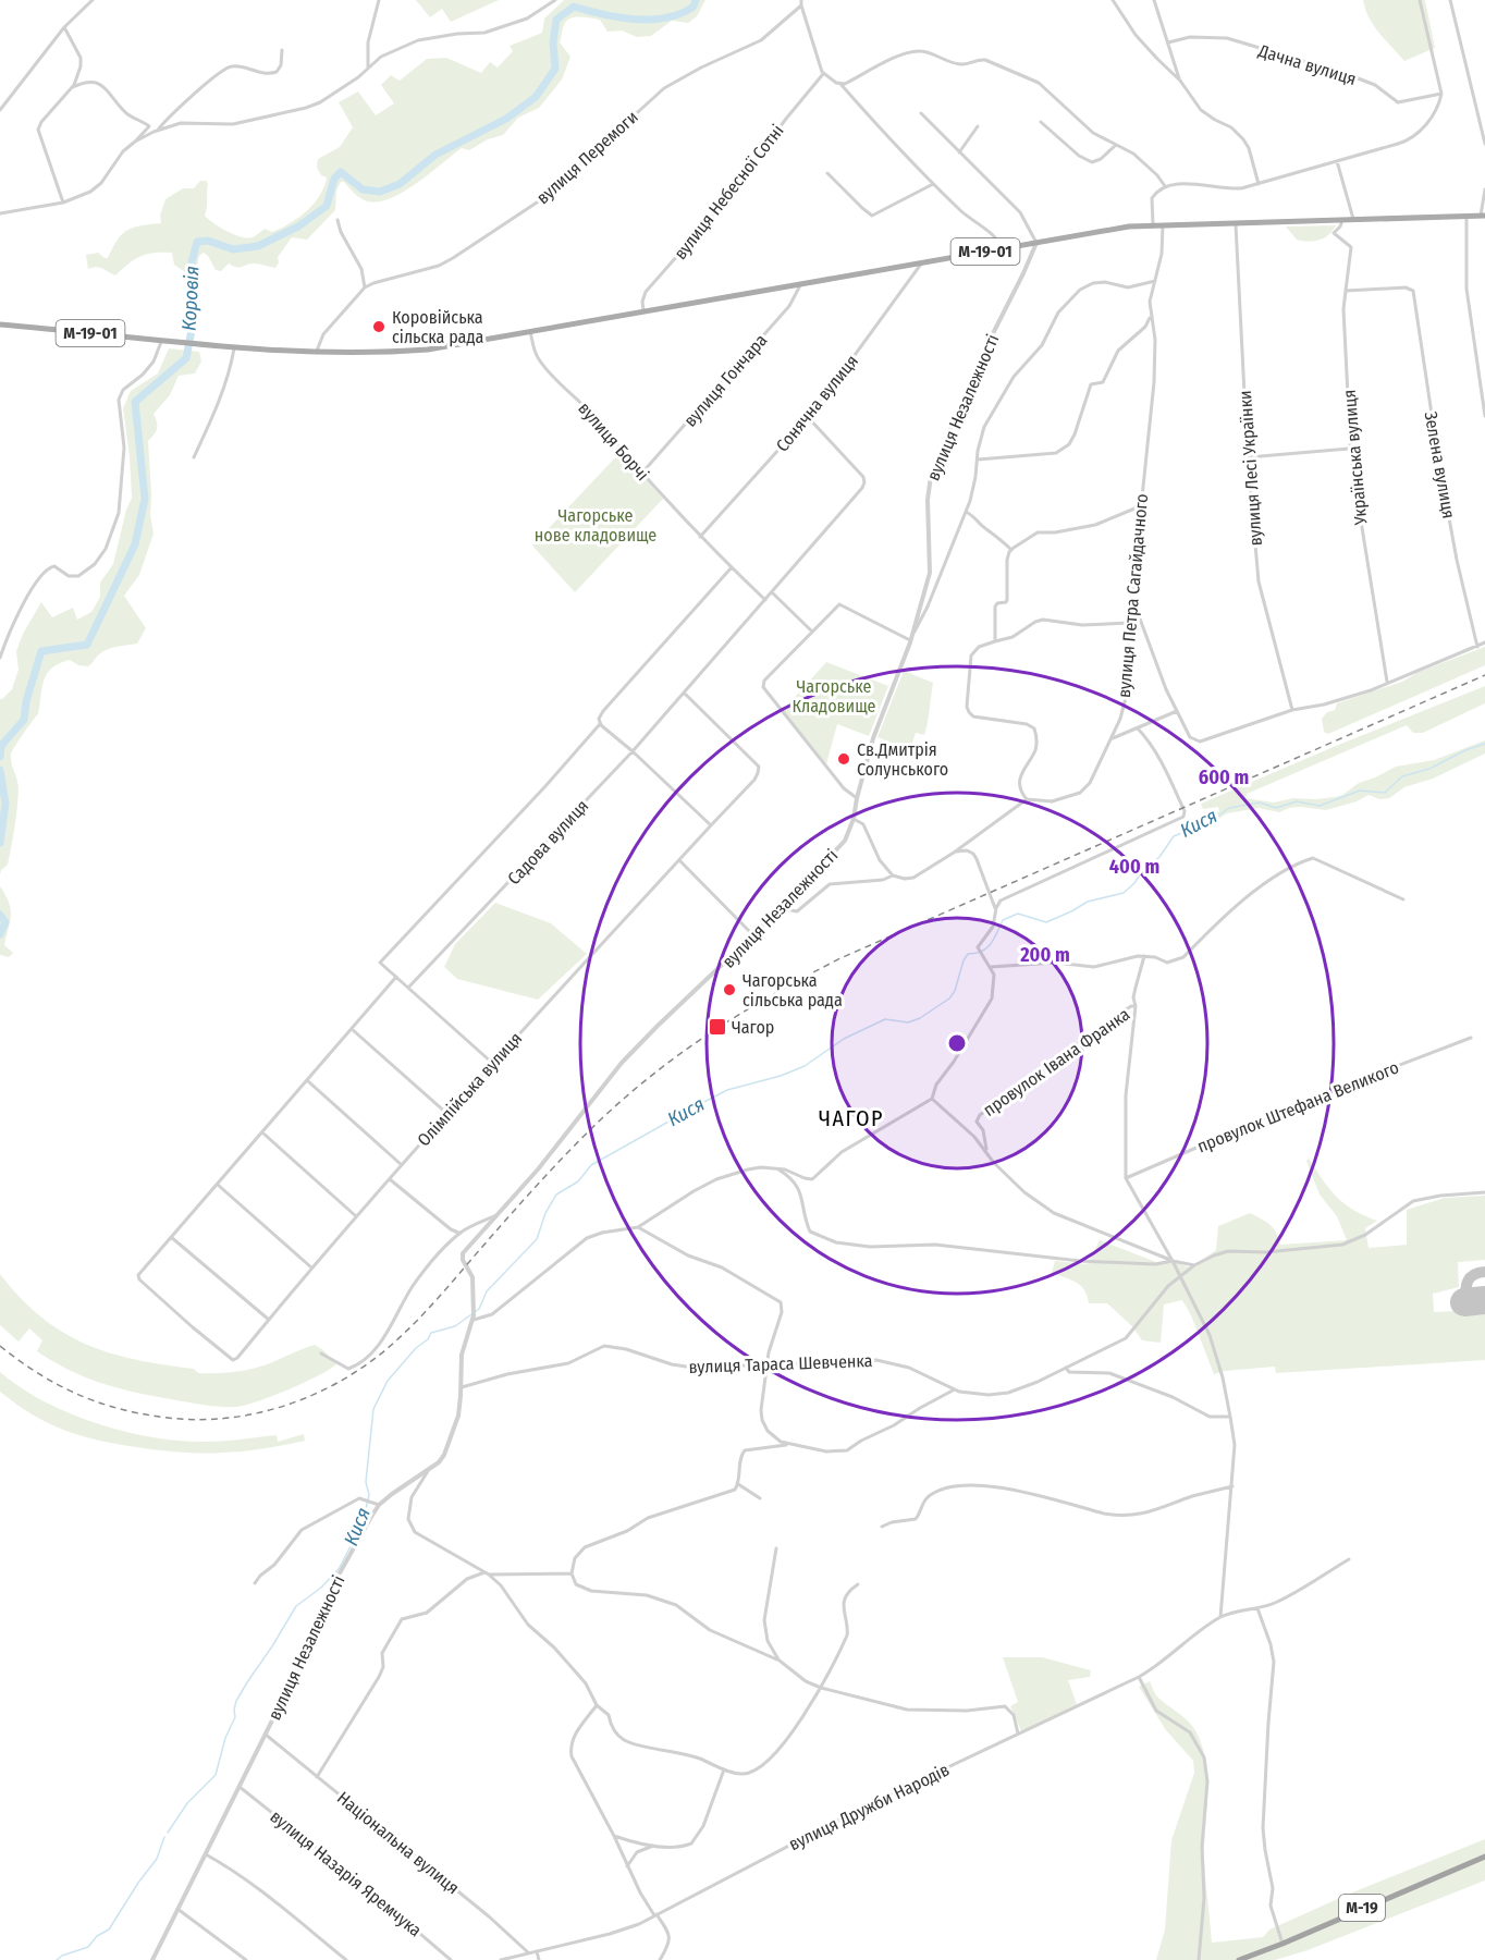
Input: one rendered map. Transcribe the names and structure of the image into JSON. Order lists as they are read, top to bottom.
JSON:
{
  "streets": {
    "highway": ["М-19"],
    "main road": ["М-19-01"],
    "street": [
      "Дачна вулиця",
      "вулиця Перемоги",
      "вулиця Небесної Сотні",
      "вулиця Гончара",
      "Сонячна вулиця",
      "вулиця Незалежності",
      "вулиця Борчі",
      "Українська вулиця",
      "Зелена вулиця",
      "вулиця Лесі Українки",
      "вулиця Петра Сагайдачного",
      "Садова вулиця",
      "провулок Івана Франка",
      "Олімпійська вулиця",
      "провулок Штефана Великого",
      "вулиця Тараса Шевченка",
      "вулиця Дружби Народів",
      "Національна вулиця",
      "вулиця Назарія Яремчука"
    ]
  },
  "crossings": [
    ["вулиця Перемоги", "М-19-01"],
    ["вулиця Небесної Сотні", "М-19-01"],
    ["М-19-01", "вулиця Гончара"],
    ["М-19-01", "Сонячна вулиця"],
    ["М-19-01", "вулиця Незалежності"],
    ["М-19-01", "вулиця Борчі"],
    ["М-19-01", "Українська вулиця"],
    ["М-19-01", "вулиця Лесі Українки"],
    ["М-19-01", "вулиця Петра Сагайдачного"],
    ["вулиця Гончара", "вулиця Борчі"],
    ["Сонячна вулиця", "вулиця Борчі"],
    ["Сонячна вулиця", "Садова вулиця"],
    ["вулиця Незалежності", "вулиця Тараса Шевченка"],
    ["вулиця Незалежності", "Національна вулиця"],
    ["вулиця Незалежності", "вулиця Назарія Яремчука"],
    ["вулиця Борчі", "Садова вулиця"],
    ["Українська вулиця", "Зелена вулиця"],
    ["Садова вулиця", "Олімпійська вулиця"],
    ["вулиця Дружби Народів", "Національна вулиця"]
  ],
  "districts": ["ЧАГОР"],
  "water": ["Коровія", "Кися"],
  "parks": ["Чагорське нове кладовище", "Чагорське Кладовище"],
  "places": {
    "other": ["Коровійська сільска рада", "Св.Дмитрія Солунського", "Чагорська сільська рада"],
    "transit": ["Чагор"]
  },
  "rings": ["600 m", "400 m", "200 m"]
}
